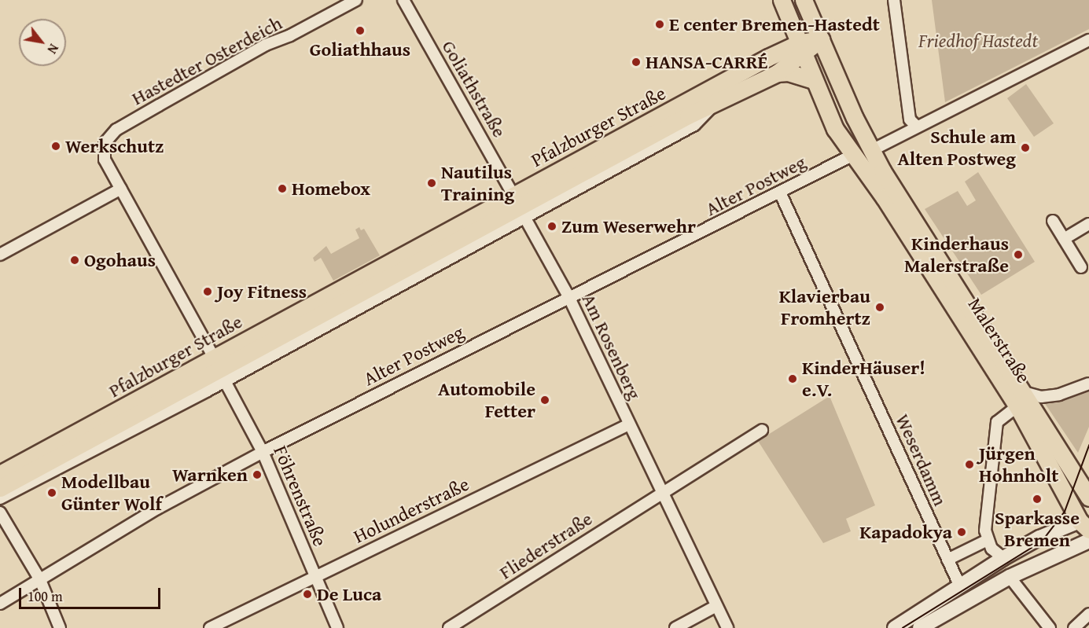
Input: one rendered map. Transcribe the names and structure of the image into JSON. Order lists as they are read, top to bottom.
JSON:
{
  "streets": {
    "main road": ["Pfalzburger Straße", "Malerstraße"],
    "street": [
      "Hastedter Osterdeich",
      "Goliathstraße",
      "Alter Postweg",
      "Am Rosenberg",
      "Weserdamm",
      "Föhrenstraße",
      "Holunderstraße",
      "Fliederstraße"
    ]
  },
  "crossings": [
    ["Hastedter Osterdeich", "Föhrenstraße"],
    ["Goliathstraße", "Pfalzburger Straße"],
    ["Pfalzburger Straße", "Malerstraße"],
    ["Pfalzburger Straße", "Am Rosenberg"],
    ["Pfalzburger Straße", "Föhrenstraße"],
    ["Alter Postweg", "Malerstraße"],
    ["Alter Postweg", "Am Rosenberg"],
    ["Alter Postweg", "Weserdamm"],
    ["Alter Postweg", "Föhrenstraße"],
    ["Am Rosenberg", "Holunderstraße"],
    ["Am Rosenberg", "Fliederstraße"],
    ["Föhrenstraße", "Holunderstraße"]
  ],
  "parks": ["Friedhof Hastedt"],
  "places": [
    "E center Bremen-Hastedt",
    "Goliathhaus",
    "HANSA-CARRÉ",
    "Werkschutz",
    "Schule am Alten Postweg",
    "Nautilus Training",
    "Homebox",
    "Zum Weserwehr",
    "Kinderhaus Malerstraße",
    "Ogohaus",
    "Joy Fitness",
    "Klavierbau Fromhertz",
    "KinderHäuser! e.V.",
    "Automobile Fetter",
    "Jürgen Hohnholt",
    "Warnken",
    "Modellbau Günter Wolf",
    "Sparkasse Bremen",
    "Kapadokya",
    "De Luca"
  ],
  "scale_bar": "100 m",
  "north": "bottom right"
}
